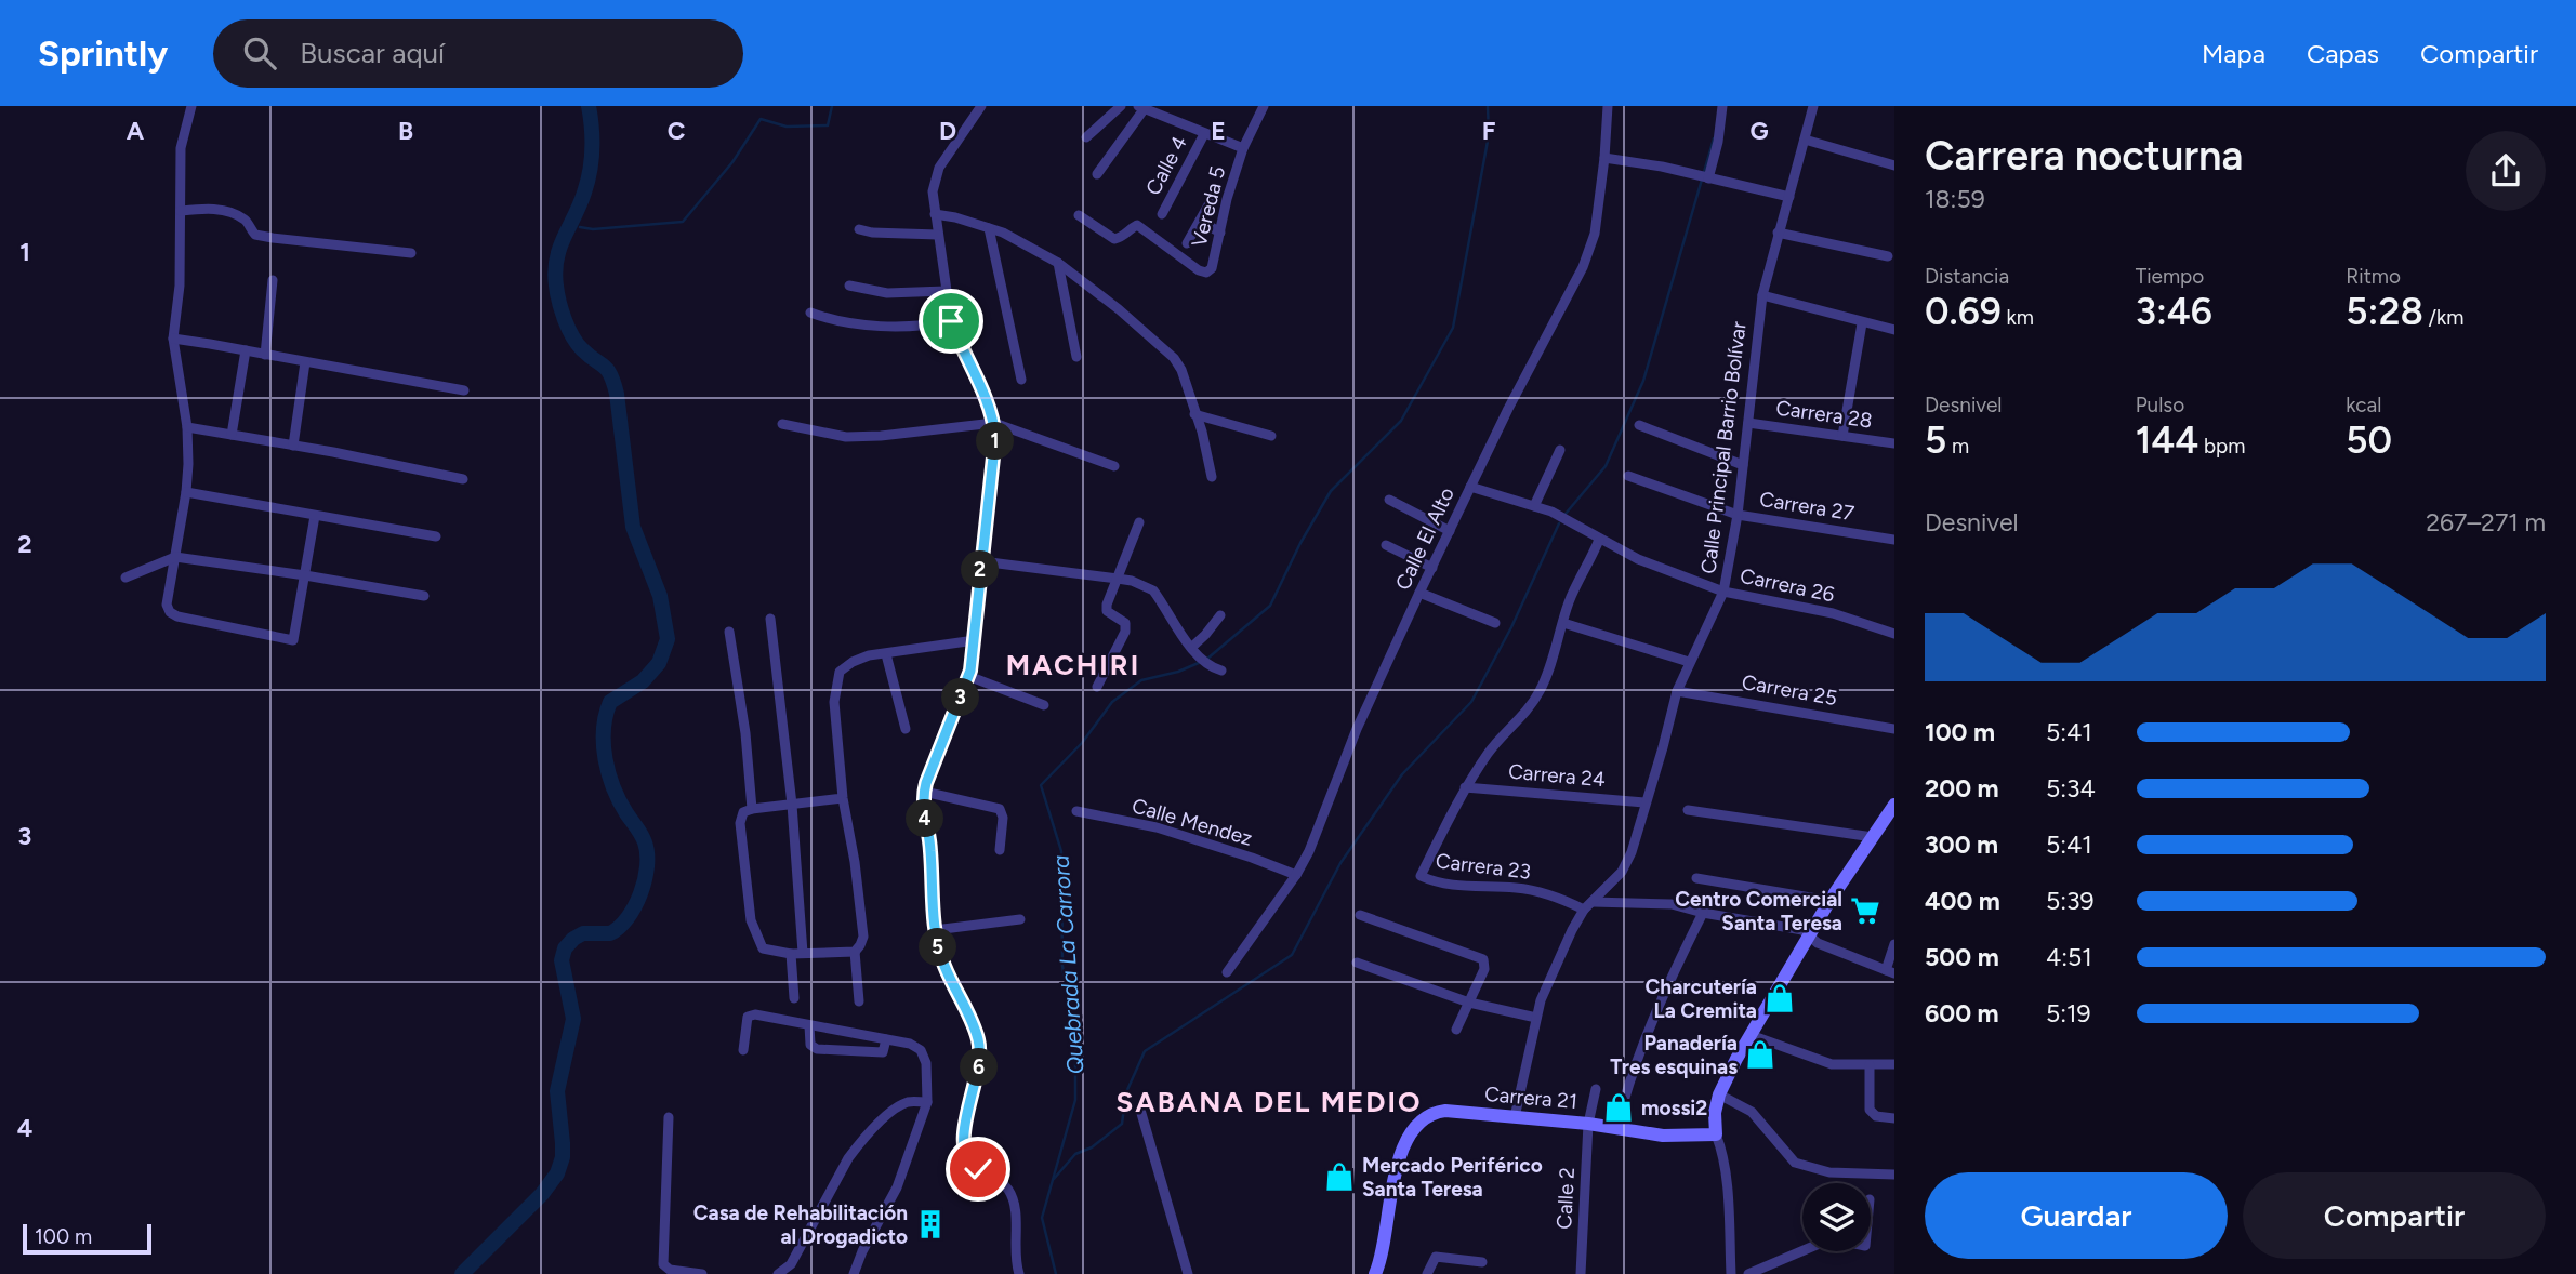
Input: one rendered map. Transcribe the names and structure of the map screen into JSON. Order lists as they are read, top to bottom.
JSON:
{
  "streets": {
    "street": [
      "Calle 4",
      "Vereda 5",
      "Carrera 28",
      "Calle Principal Barrio Bolívar",
      "Carrera 27",
      "Calle El Alto",
      "Carrera 26",
      "Carrera 25",
      "Carrera 24",
      "Calle Mendez",
      "Carrera 23",
      "Carrera 21",
      "Calle 2"
    ]
  },
  "crossings": [
    ["Carrera 28", "Calle Principal Barrio Bolívar"],
    ["Calle Principal Barrio Bolívar", "Carrera 27"],
    ["Calle Principal Barrio Bolívar", "Carrera 26"],
    ["Calle Principal Barrio Bolívar", "Carrera 25"],
    ["Calle Principal Barrio Bolívar", "Carrera 24"],
    ["Calle Principal Barrio Bolívar", "Carrera 23"],
    ["Calle Principal Barrio Bolívar", "Carrera 21"],
    ["Calle El Alto", "Carrera 26"],
    ["Calle El Alto", "Calle Mendez"],
    ["Carrera 24", "Carrera 23"],
    ["Carrera 21", "Calle 2"]
  ],
  "districts": ["MACHIRI", "SABANA DEL MEDIO"],
  "water": ["Quebrada La Carrora"],
  "places": {
    "supermarket": ["Centro Comercial Santa Teresa"],
    "shop": [
      "Charcutería La Cremita",
      "Panadería Tres esquinas",
      "mossi2",
      "Mercado Periférico Santa Teresa"
    ],
    "building": ["Casa de Rehabilitación al Drogadicto"]
  },
  "scale_bar": "100 m",
  "page": {
    "header": "Sprintly",
    "search": "Buscar aquí",
    "nav": ["Mapa", "Capas", "Compartir"],
    "heading": ["Carrera nocturna", "18:59"],
    "stats": [
      ["Distancia", "0.69 km"],
      ["Tiempo", "3:46"],
      ["Ritmo", "5:28 /km"],
      ["Desnivel", "5 m"],
      ["Pulso", "144 bpm"],
      ["kcal", "50"]
    ],
    "pins": [
      "1",
      "2",
      "3",
      "4",
      "5",
      "6"
    ],
    "chart": ["Desnivel", "267–271 m"],
    "list": [
      {
        "name": "100 m",
        "note": "5:41"
      },
      {
        "name": "200 m",
        "note": "5:34"
      },
      {
        "name": "300 m",
        "note": "5:41"
      },
      {
        "name": "400 m",
        "note": "5:39"
      },
      {
        "name": "500 m",
        "note": "4:51"
      },
      {
        "name": "600 m",
        "note": "5:19"
      }
    ],
    "buttons": ["Guardar", "Compartir"],
    "scale": "100 m"
  },
  "grid": {
    "columns": [
      "A",
      "B",
      "C",
      "D",
      "E",
      "F",
      "G"
    ],
    "rows": [
      "1",
      "2",
      "3",
      "4"
    ]
  }
}
